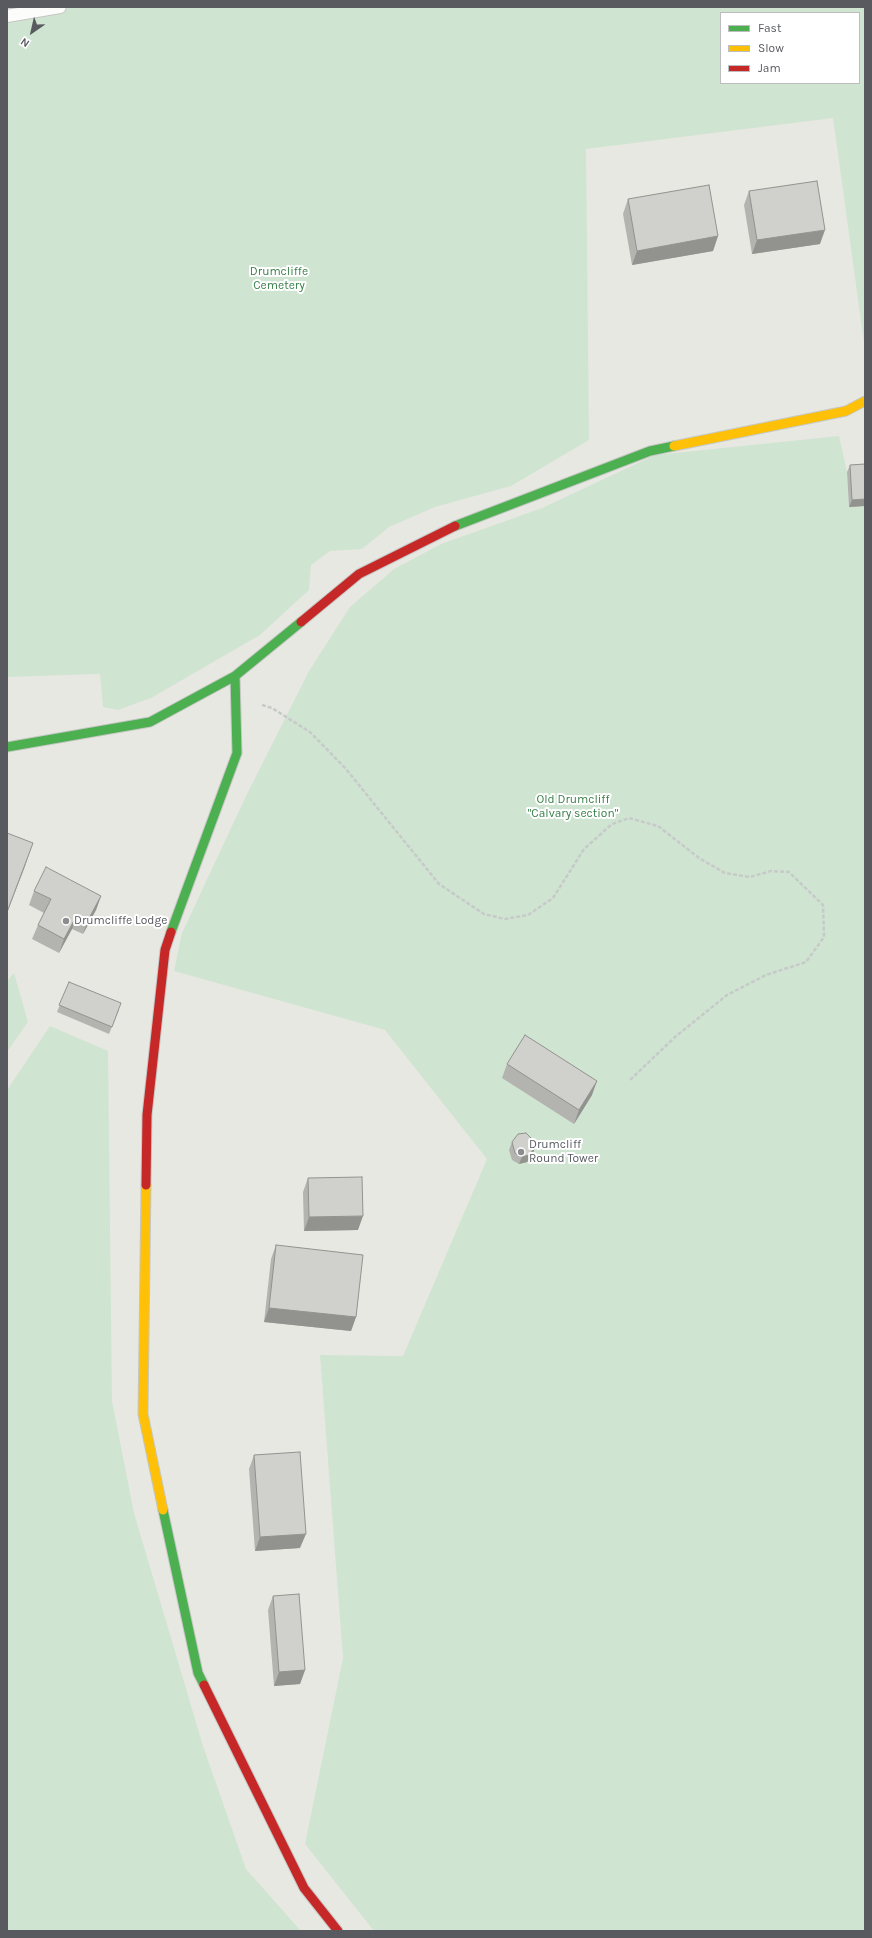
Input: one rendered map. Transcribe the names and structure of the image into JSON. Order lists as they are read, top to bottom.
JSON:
{
  "parks": ["Drumcliffe Cemetery", "Old Drumcliff \"Calvary section\""],
  "places": ["Drumcliffe Lodge", "Drumcliff Round Tower"],
  "legend": ["Fast", "Slow", "Jam"],
  "north": "bottom left"
}
